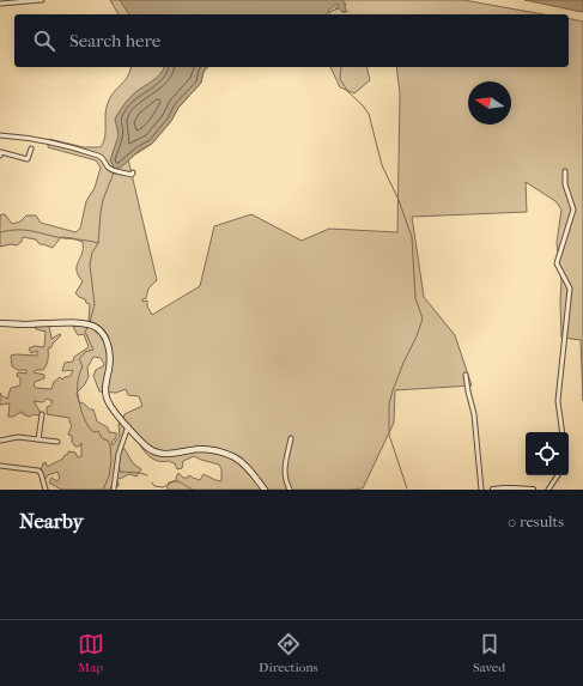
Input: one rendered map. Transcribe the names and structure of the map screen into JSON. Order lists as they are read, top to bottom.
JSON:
{
  "north": "left",
  "page": {
    "search": "Search here",
    "heading": ["Nearby", "0 results"],
    "nav": ["Map", "Directions", "Saved"]
  }
}
